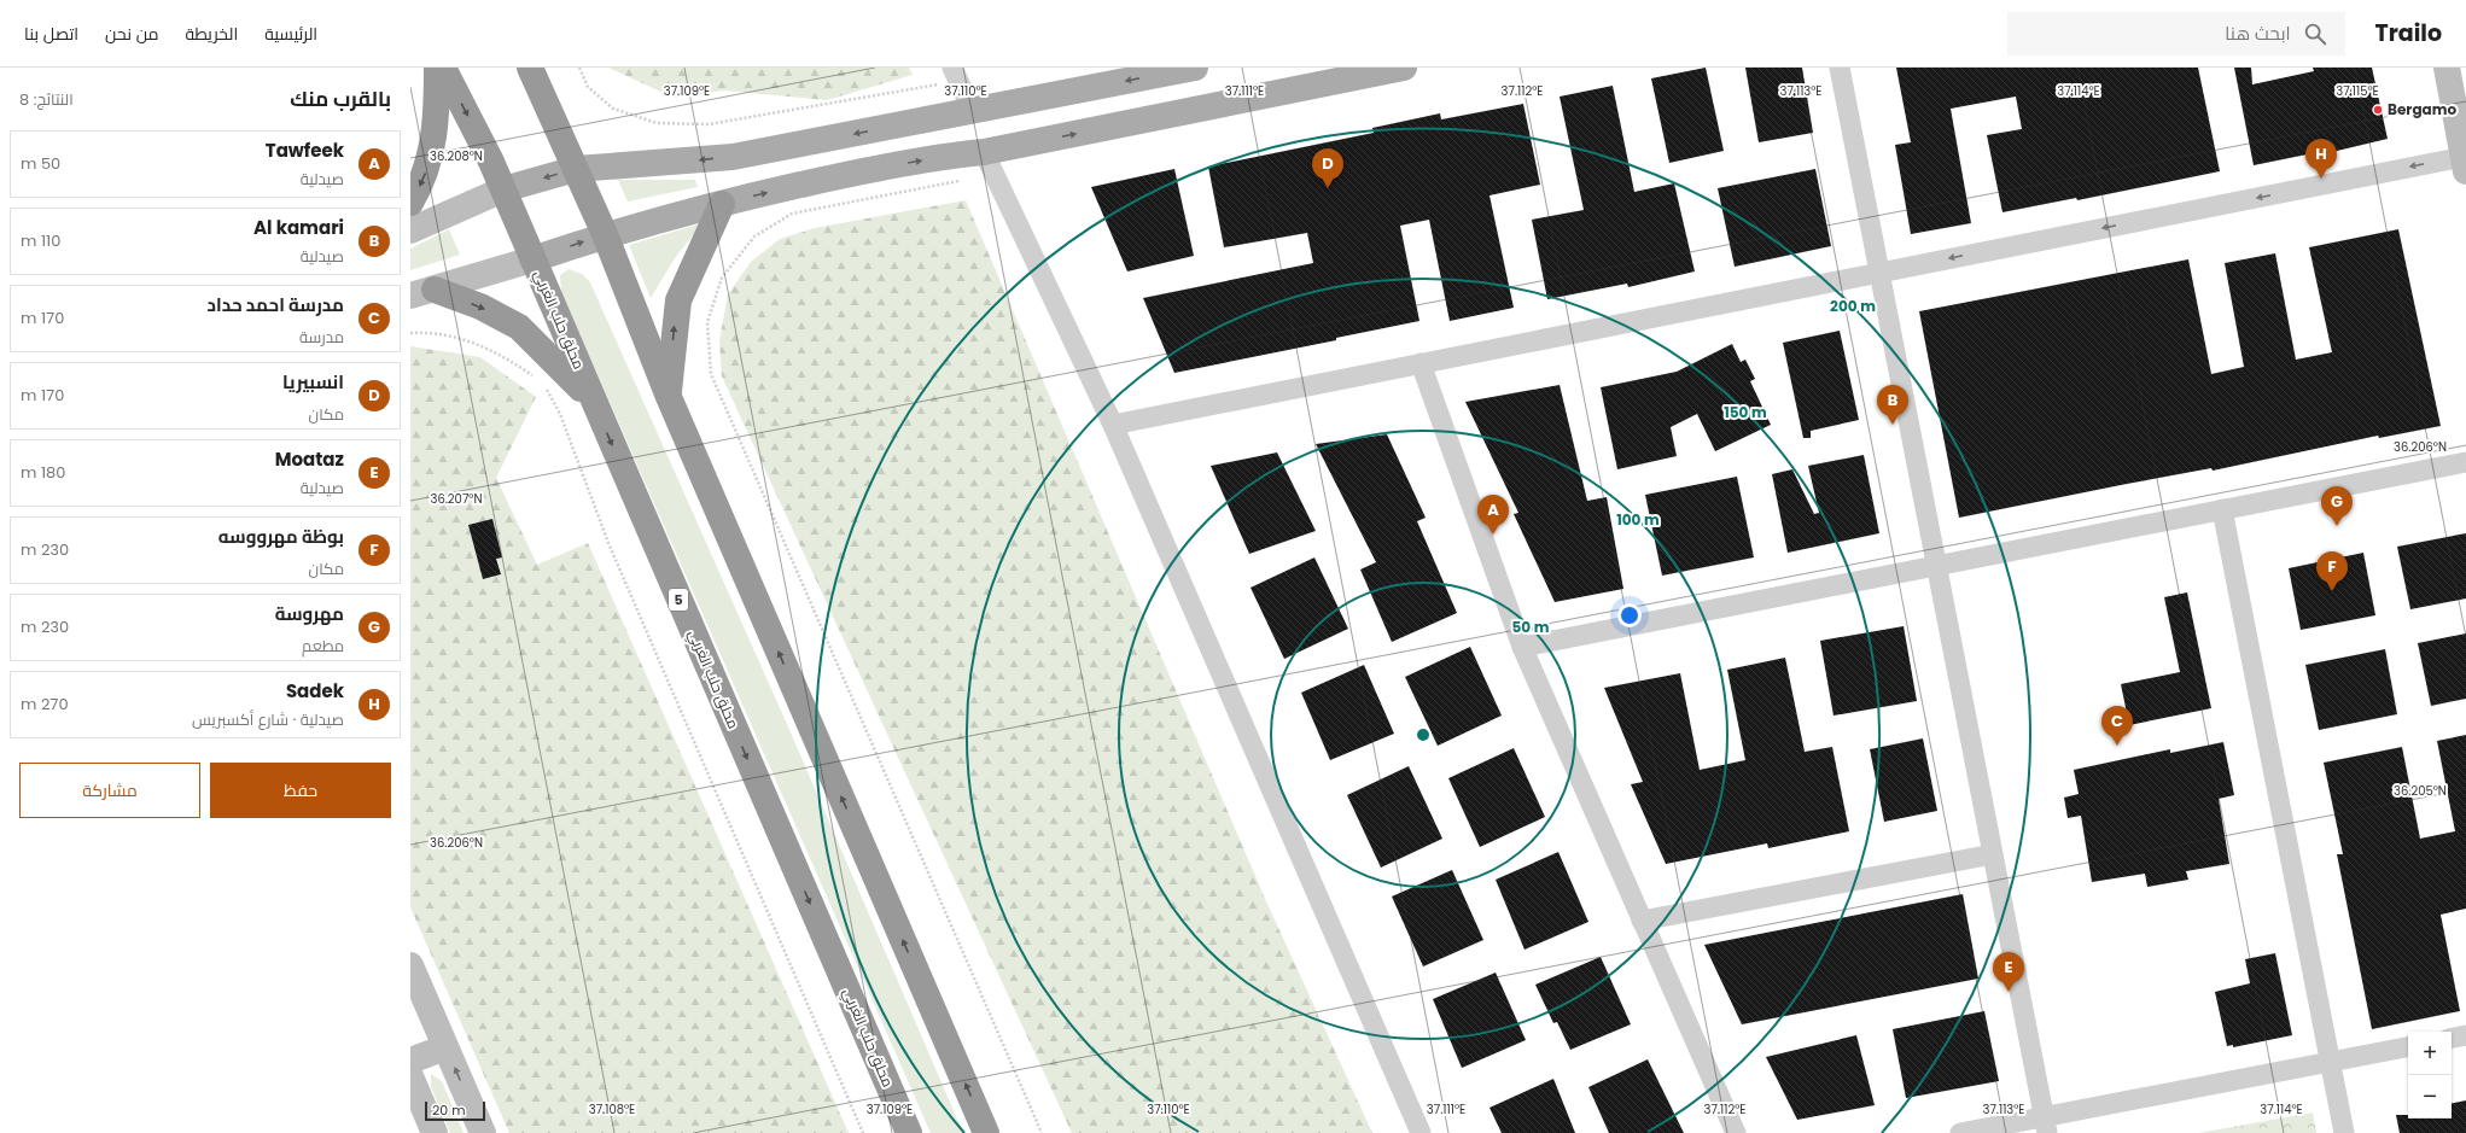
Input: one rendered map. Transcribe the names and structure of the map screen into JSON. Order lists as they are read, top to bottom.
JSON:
{
  "streets": {
    "highway": ["محلق حلب الغربي", "5"]
  },
  "places": ["Bergamo"],
  "scale_bar": "20 m",
  "page": {
    "header": "Trailo",
    "search": "ابحث هنا",
    "nav": [
      "الرئيسية",
      "الخريطة",
      "من نحن",
      "اتصل بنا"
    ],
    "heading": ["بالقرب منك", "النتائج: 8"],
    "list": [
      {
        "mark": "A",
        "name": "Tawfeek",
        "note": "صيدلية",
        "value": "50 m"
      },
      {
        "mark": "B",
        "name": "Al kamari",
        "note": "صيدلية",
        "value": "110 m"
      },
      {
        "mark": "C",
        "name": "مدرسة احمد حداد",
        "note": "مدرسة",
        "value": "170 m"
      },
      {
        "mark": "D",
        "name": "انسبيريا",
        "note": "مكان",
        "value": "170 m"
      },
      {
        "mark": "E",
        "name": "Moataz",
        "note": "صيدلية",
        "value": "180 m"
      },
      {
        "mark": "F",
        "name": "بوظة مهرووسه",
        "note": "مكان",
        "value": "230 m"
      },
      {
        "mark": "G",
        "name": "مهروسة",
        "note": "مطعم",
        "value": "230 m"
      },
      {
        "mark": "H",
        "name": "Sadek",
        "note": "صيدلية · شارع أكسبريس",
        "value": "270 m"
      }
    ],
    "pins": [
      "H",
      "D",
      "B",
      "G",
      "A",
      "F",
      "C",
      "E"
    ],
    "buttons": ["حفظ", "مشاركة"],
    "map_buttons": ["+", "−"],
    "scale": "20 m"
  },
  "coordinates": [
    "37.109°E",
    "37.110°E",
    "37.111°E",
    "37.112°E",
    "37.113°E",
    "37.114°E",
    "37.115°E",
    "36.208°N",
    "36.206°N",
    "36.207°N",
    "36.205°N",
    "37.108°E"
  ],
  "rings": [
    "200 m",
    "150 m",
    "100 m",
    "50 m"
  ]
}
